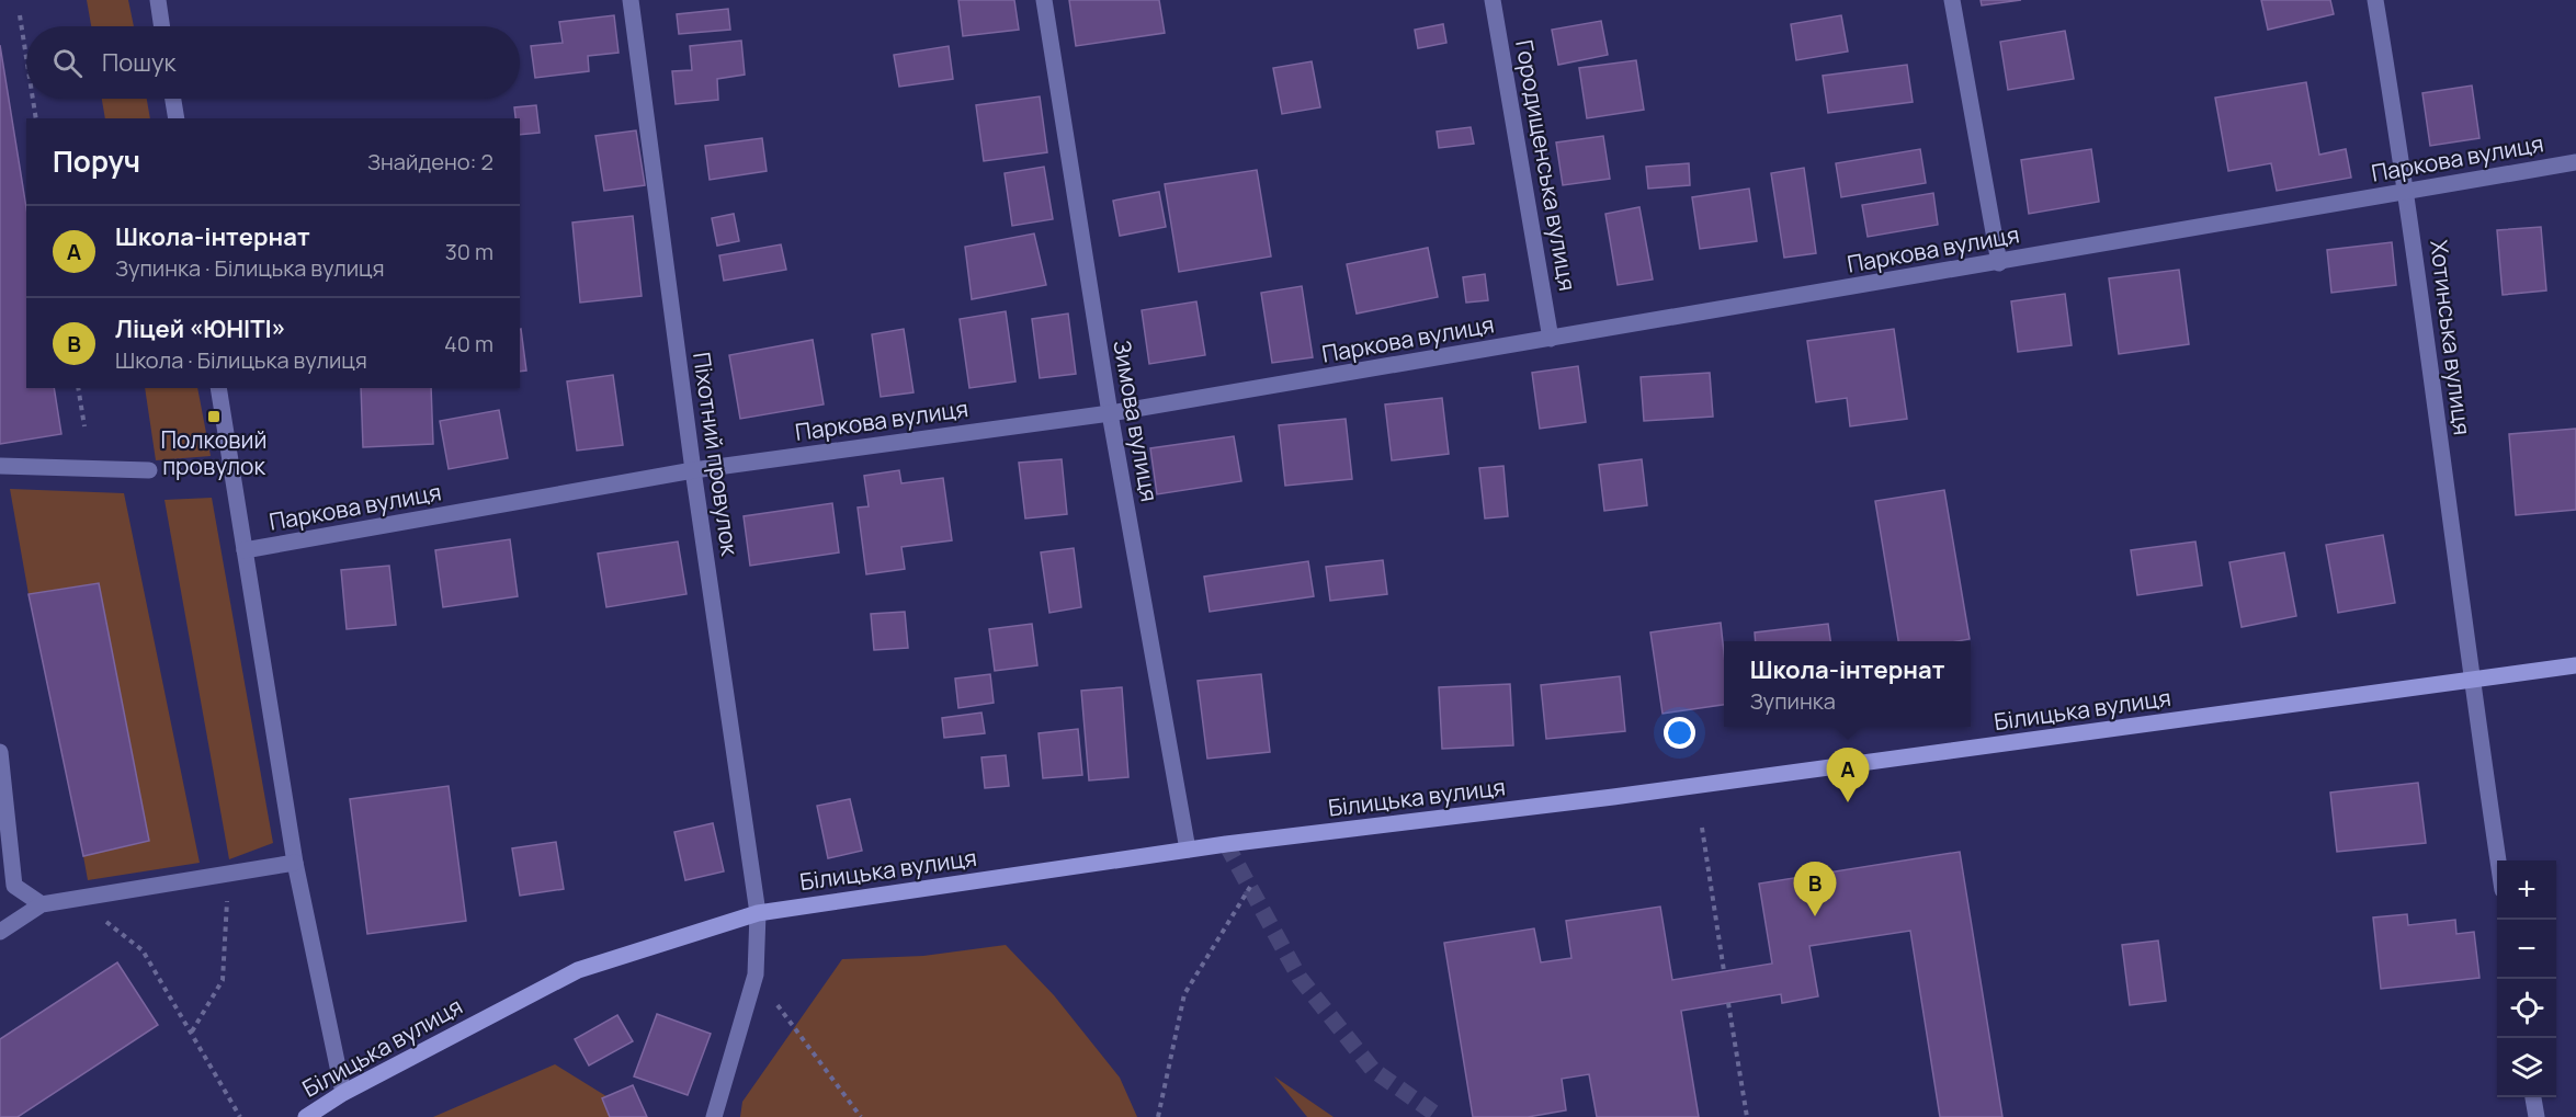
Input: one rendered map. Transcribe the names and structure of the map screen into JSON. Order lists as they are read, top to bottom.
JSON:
{
  "streets": {
    "main road": ["Білицька вулиця"],
    "street": [
      "Паркова вулиця",
      "Городищенська вулиця",
      "Хотинська вулиця",
      "Зимова вулиця",
      "Піхотний провулок"
    ]
  },
  "crossings": [
    ["Паркова вулиця", "Городищенська вулиця"],
    ["Паркова вулиця", "Хотинська вулиця"],
    ["Паркова вулиця", "Зимова вулиця"],
    ["Паркова вулиця", "Піхотний провулок"],
    ["Хотинська вулиця", "Білицька вулиця"],
    ["Зимова вулиця", "Білицька вулиця"],
    ["Піхотний провулок", "Білицька вулиця"]
  ],
  "places": {
    "transit": ["Полковий провулок"]
  },
  "page": {
    "search": "Пошук",
    "heading": ["Поруч", "Знайдено: 2"],
    "list": [
      {
        "mark": "A",
        "name": "Школа-інтернат",
        "note": "Зупинка · Білицька вулиця",
        "value": "30 m"
      },
      {
        "mark": "B",
        "name": "Ліцей «ЮНІТІ»",
        "note": "Школа · Білицька вулиця",
        "value": "40 m"
      }
    ],
    "popup": ["Школа-інтернат", "Зупинка"],
    "pins": ["A", "B"],
    "map_buttons": ["+", "−"]
  }
}
